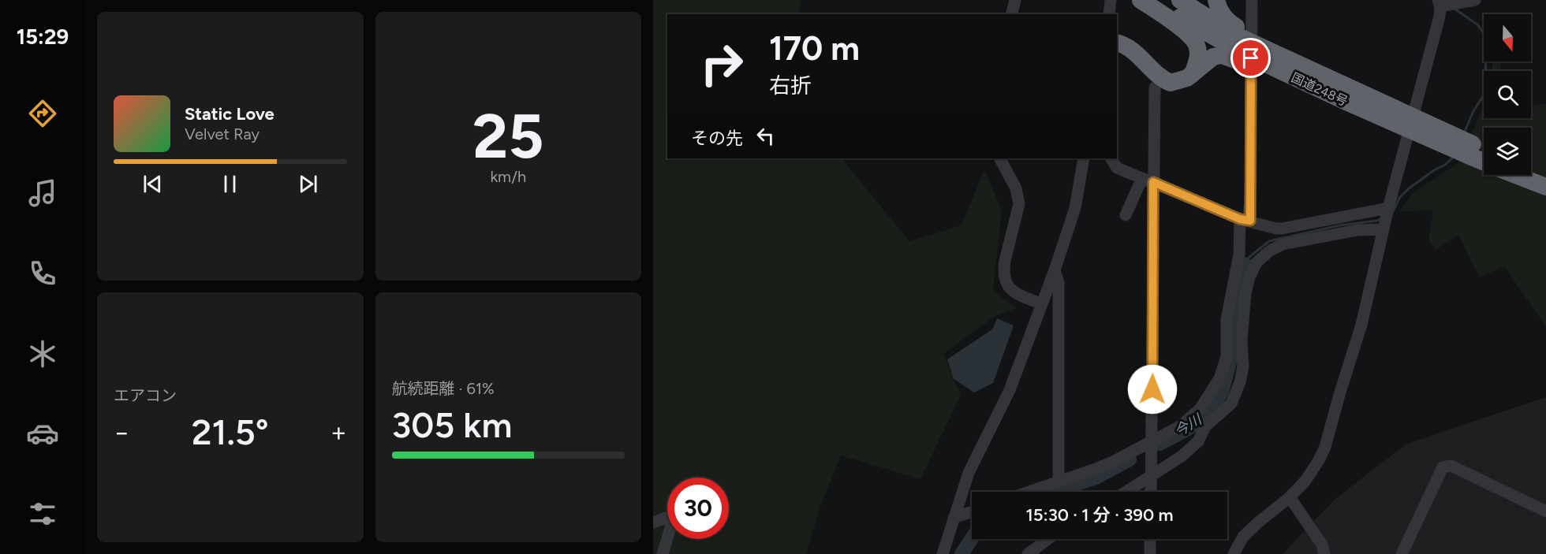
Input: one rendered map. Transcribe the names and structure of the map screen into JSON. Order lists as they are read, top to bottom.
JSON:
{
  "streets": {
    "highway": ["国道248号"]
  },
  "water": ["今川"],
  "north": "bottom",
  "page": {
    "tabs": "15:29",
    "tile": [
      ["25", "km/h"],
      "エアコン",
      ["航続距離 · 61%", "305 km"]
    ],
    "turn": ["170 m", "右折"],
    "song": ["Static Love", "Velvet Ray"],
    "then": "その先",
    "heat": ["−", "21.5°", "+"],
    "limit": "30",
    "trip": "15:30 · 1 分 · 390 m"
  }
}
